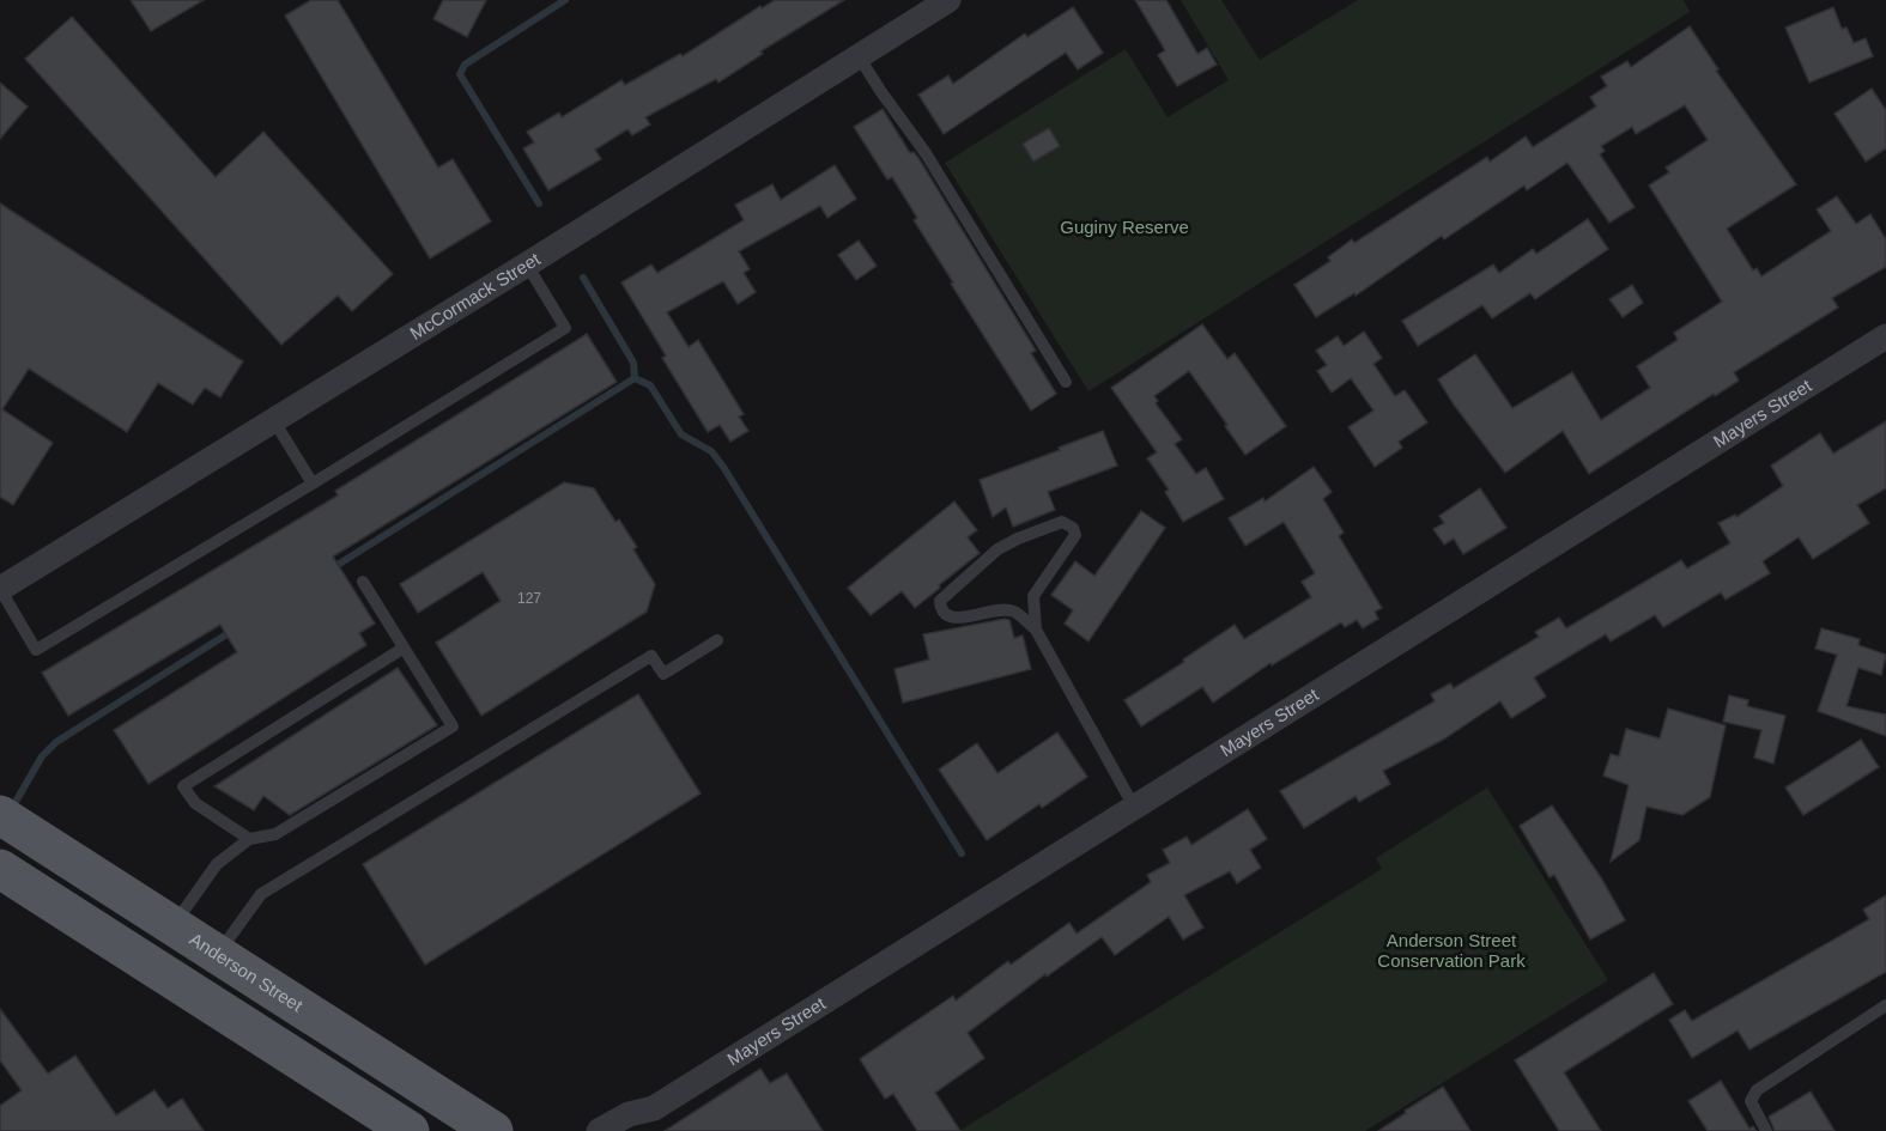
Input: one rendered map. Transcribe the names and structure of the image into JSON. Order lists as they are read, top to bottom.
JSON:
{
  "streets": {
    "main road": ["Anderson Street"],
    "street": ["McCormack Street", "Mayers Street"]
  },
  "parks": ["Guginy Reserve", "Anderson Street Conservation Park"],
  "house_numbers": ["127"]
}
